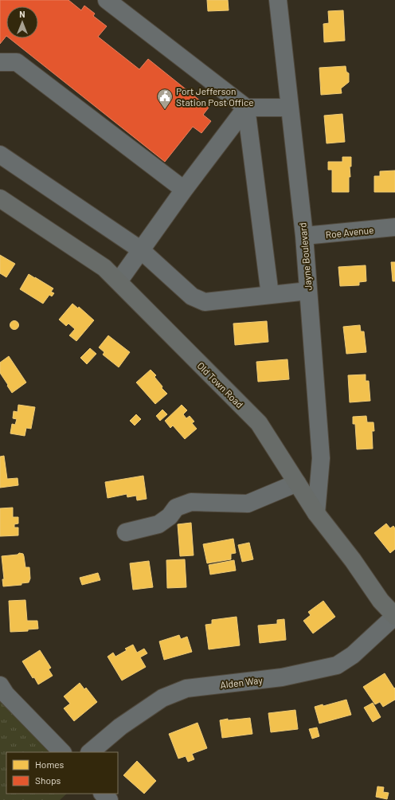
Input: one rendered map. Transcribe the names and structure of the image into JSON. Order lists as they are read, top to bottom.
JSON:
{
  "streets": {
    "main road": ["Old Town Road"],
    "street": ["Roe Avenue", "Jayne Boulevard", "Alden Way"]
  },
  "crossings": [
    ["Roe Avenue", "Jayne Boulevard"],
    ["Jayne Boulevard", "Old Town Road"],
    ["Old Town Road", "Alden Way"]
  ],
  "places": {
    "public building": ["Port Jefferson Station Post Office"]
  },
  "legend": ["Homes", "Shops"],
  "north": "top"
}
